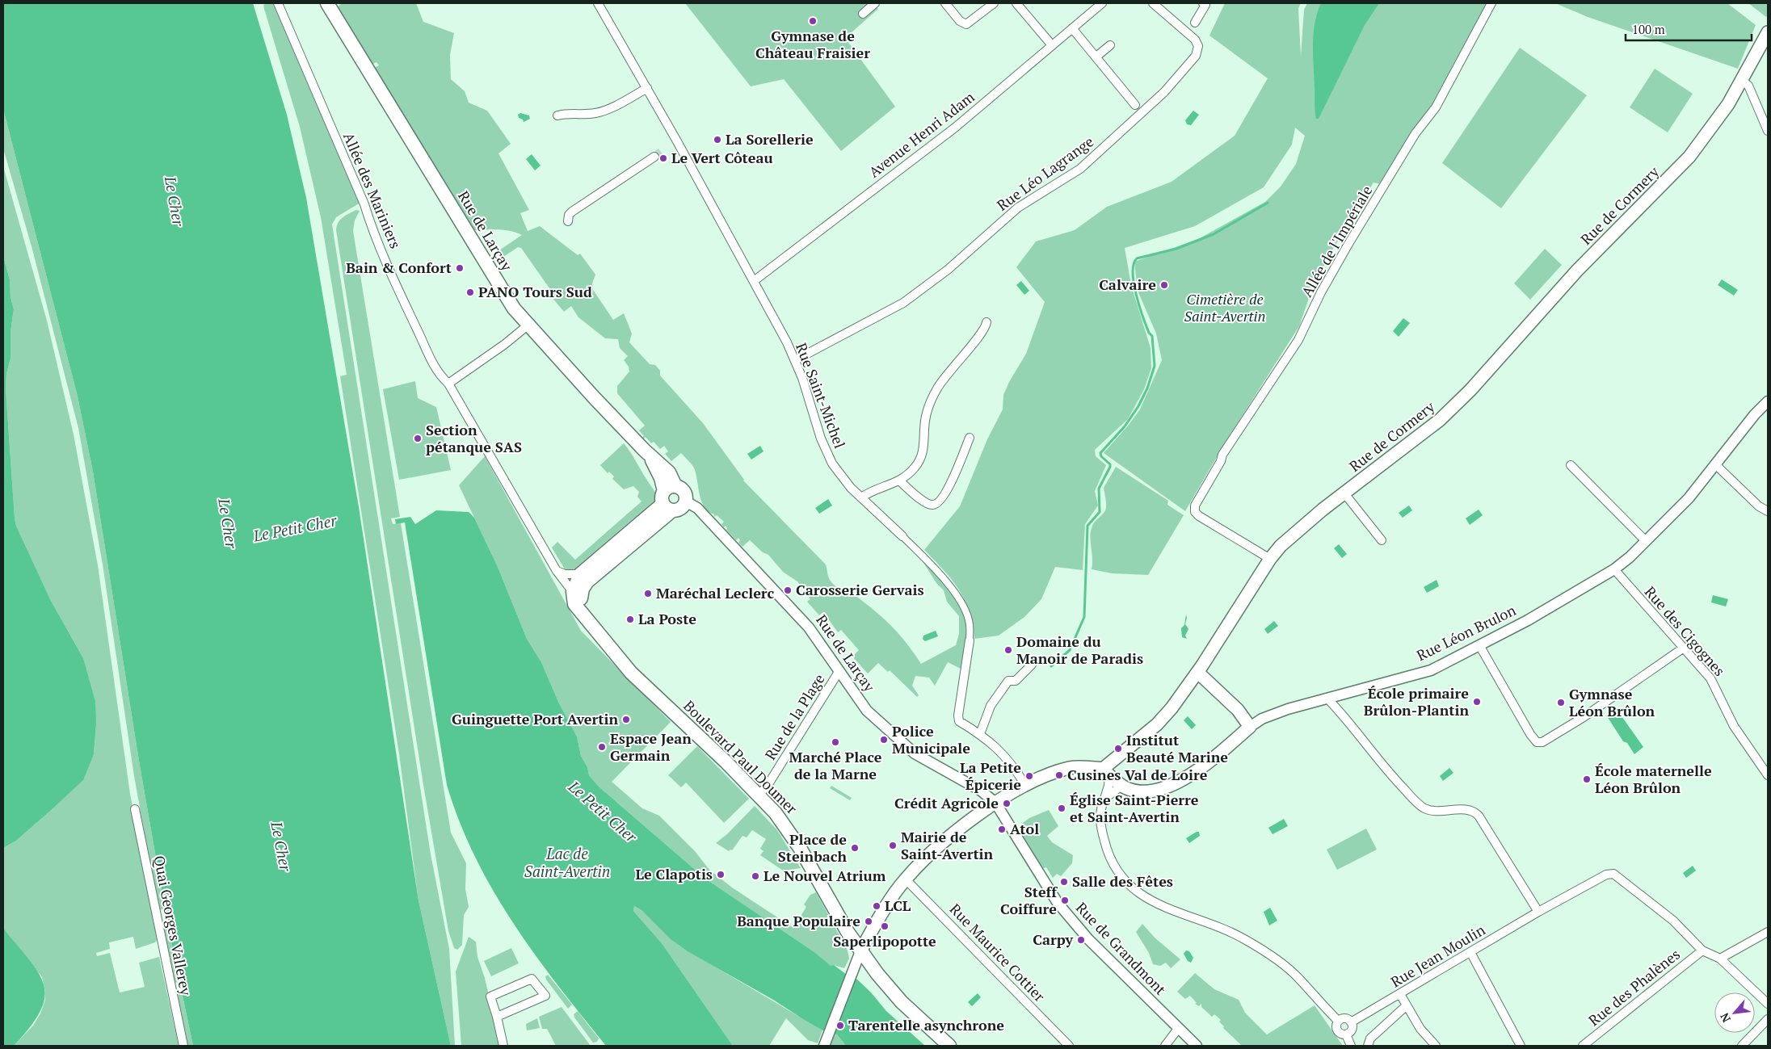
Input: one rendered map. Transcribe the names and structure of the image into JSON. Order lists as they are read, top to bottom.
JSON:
{
  "streets": {
    "main road": [
      "Rue de Cormery",
      "Rue de Larçay",
      "Rue Léon Brulon",
      "Boulevard Paul Doumer"
    ],
    "street": [
      "Avenue Henri Adam",
      "Rue Léo Lagrange",
      "Allée des Mariniers",
      "Allée de l'Impériale",
      "Rue Saint-Michel",
      "Rue des Cigognes",
      "Rue de la Plage",
      "Quai Georges Vallerey",
      "Rue de Grandmont",
      "Rue Maurice Cottier",
      "Rue Jean Moulin",
      "Rue des Phalènes"
    ]
  },
  "crossings": [
    ["Avenue Henri Adam", "Rue Saint-Michel"],
    ["Rue Léo Lagrange", "Rue Saint-Michel"],
    ["Allée des Mariniers", "Boulevard Paul Doumer"],
    ["Rue de Cormery", "Allée de l'Impériale"],
    ["Rue de Cormery", "Rue Léon Brulon"],
    ["Rue de Larçay", "Rue de la Plage"],
    ["Rue de Larçay", "Rue de Grandmont"],
    ["Rue des Cigognes", "Rue Léon Brulon"],
    ["Rue de la Plage", "Boulevard Paul Doumer"],
    ["Rue Jean Moulin", "Rue des Phalènes"]
  ],
  "water": ["Le Cher", "Le Petit Cher", "Lac de Saint-Avertin"],
  "parks": ["Cimetière de Saint-Avertin"],
  "places": [
    "Gymnase de Château Fraisier",
    "La Sorellerie",
    "Le Vert Côteau",
    "Bain & Confort",
    "Calvaire",
    "PANO Tours Sud",
    "Section pétanque SAS",
    "Carosserie Gervais",
    "Maréchal Leclerc",
    "La Poste",
    "Domaine du Manoir de Paradis",
    "École primaire Brûlon-Plantin",
    "Gymnase Léon Brûlon",
    "Guinguette Port Avertin",
    "Police Municipale",
    "Marché Place de la Marne",
    "Espace Jean Germain",
    "Institut Beauté Marine",
    "Cusines Val de Loire",
    "La Petite Épicerie",
    "École maternelle Léon Brûlon",
    "Crédit Agricole",
    "Église Saint-Pierre et Saint-Avertin",
    "Atol",
    "Mairie de Saint-Avertin",
    "Place de Steinbach",
    "Le Clapotis",
    "Le Nouvel Atrium",
    "Salle des Fêtes",
    "Steff Coiffure",
    "LCL",
    "Banque Populaire",
    "Saperlipopotte",
    "Carpy",
    "Tarentelle asynchrone"
  ],
  "scale_bar": "100 m",
  "north": "bottom left"
}
